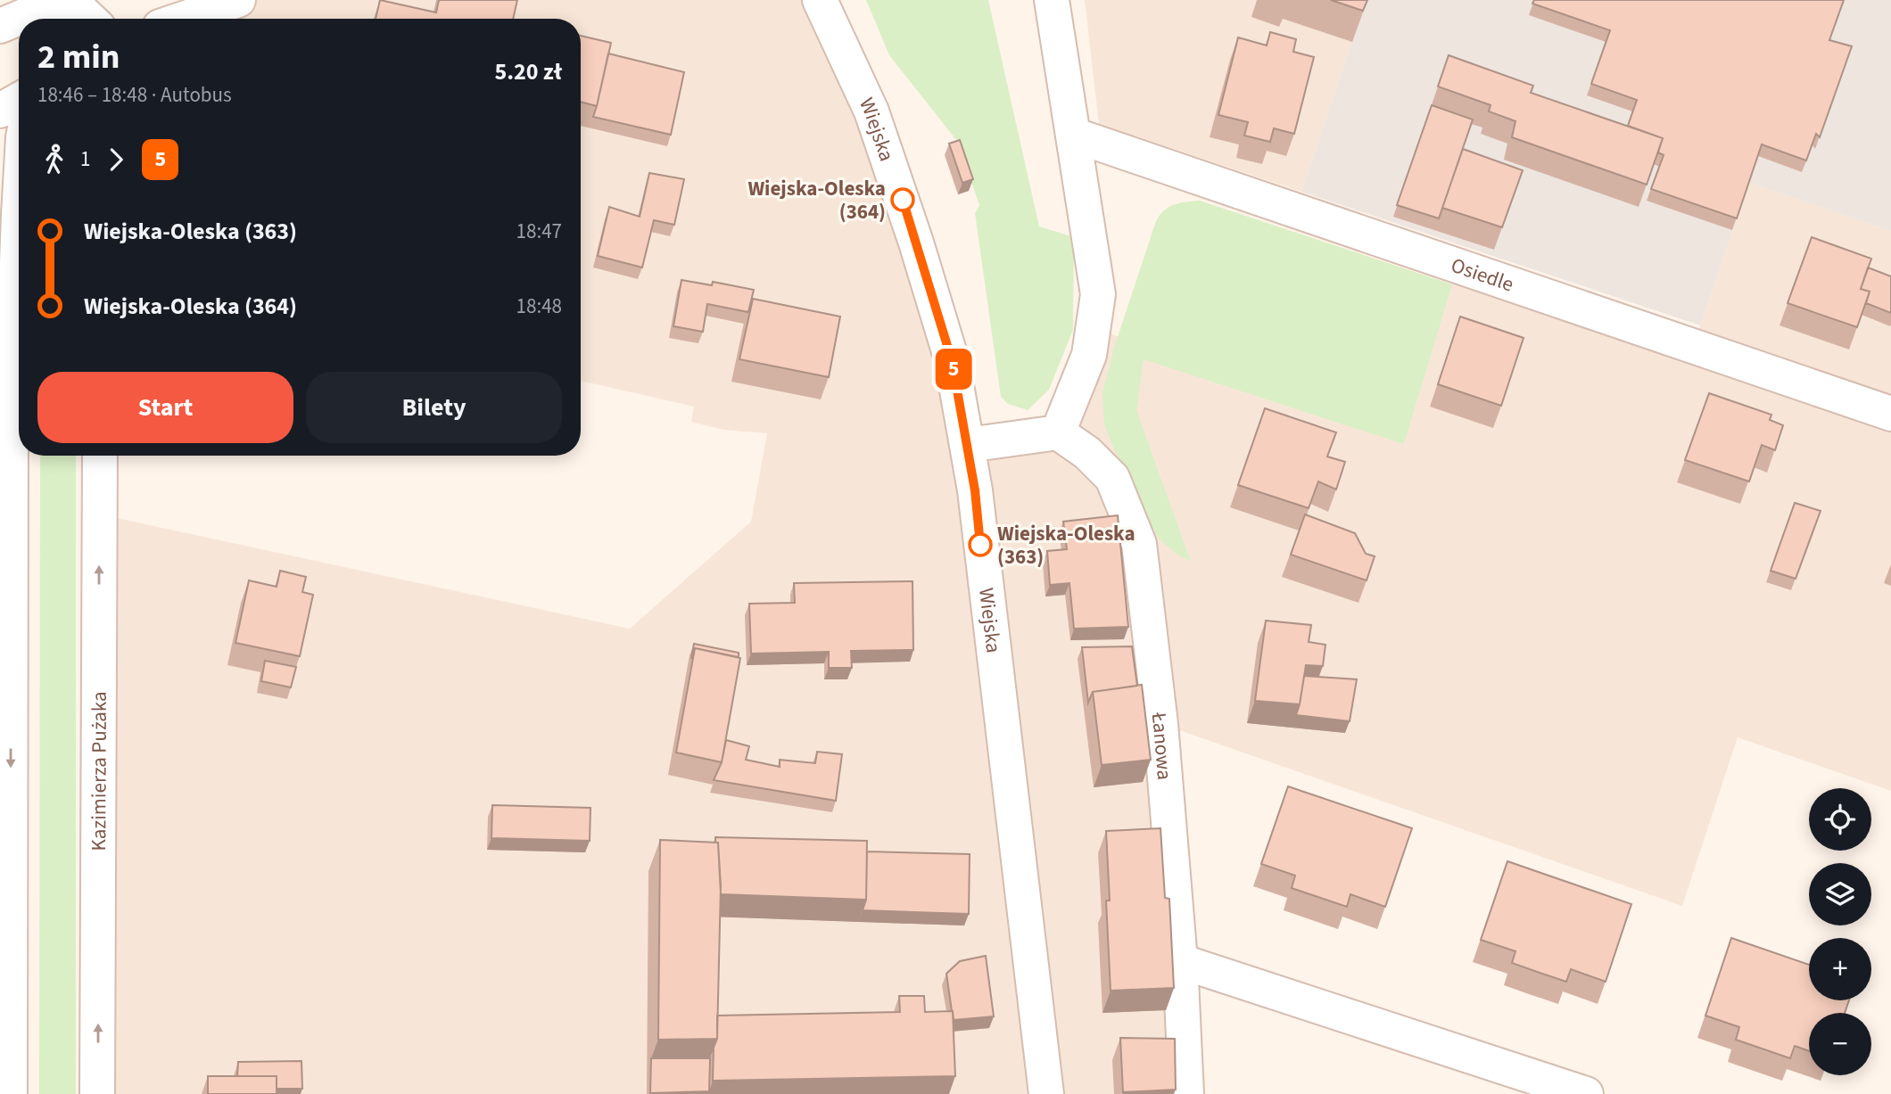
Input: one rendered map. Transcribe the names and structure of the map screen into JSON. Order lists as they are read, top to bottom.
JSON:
{
  "streets": {
    "street": [
      "Wiejska",
      "Osiedle",
      "Łanowa",
      "Kazimierza Pużaka"
    ]
  },
  "places": ["Wiejska-Oleska (364)", "Wiejska-Oleska (363)"],
  "lines": ["bus line 5"],
  "page": {
    "on_map": "5",
    "heading": ["2 min", "18:46 – 18:48 · Autobus", "5.20 zł"],
    "legs": ["1", "5"],
    "list": [
      {
        "name": "Wiejska-Oleska (363)",
        "value": "18:47"
      },
      {
        "name": "Wiejska-Oleska (364)",
        "value": "18:48"
      }
    ],
    "buttons": ["Start", "Bilety"],
    "map_buttons": ["+", "−"]
  }
}
